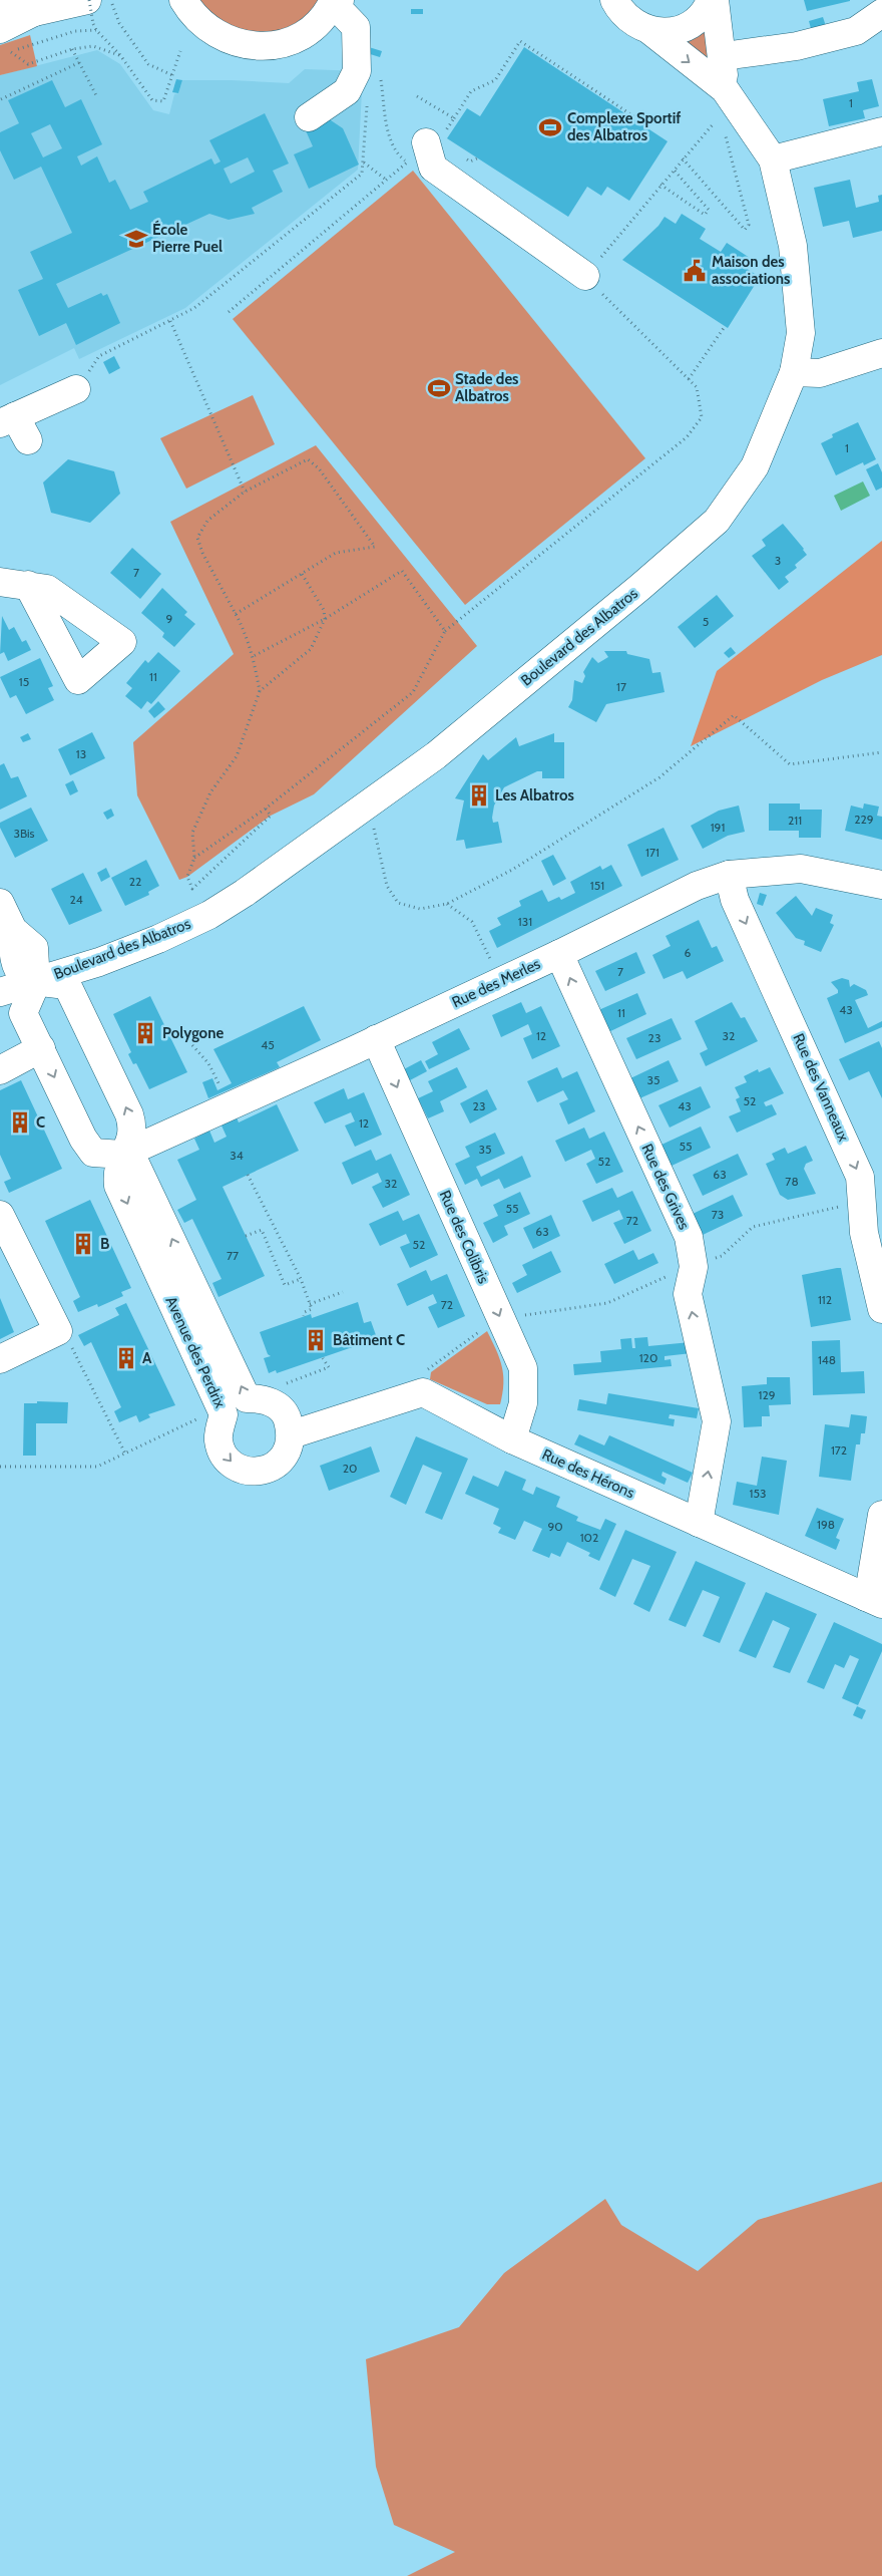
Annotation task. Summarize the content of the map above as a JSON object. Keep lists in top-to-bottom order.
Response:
{
  "streets": {
    "street": [
      "Boulevard des Albatros",
      "Rue des Merles",
      "Rue des Vanneaux",
      "Rue des Grives",
      "Rue des Colibris",
      "Avenue des Perdrix",
      "Rue des Hérons"
    ]
  },
  "crossings": [
    ["Boulevard des Albatros", "Avenue des Perdrix"],
    ["Rue des Merles", "Rue des Vanneaux"],
    ["Rue des Merles", "Rue des Grives"],
    ["Rue des Merles", "Rue des Colibris"],
    ["Rue des Merles", "Avenue des Perdrix"],
    ["Rue des Grives", "Rue des Hérons"],
    ["Rue des Colibris", "Rue des Hérons"]
  ],
  "one_way": ["Rue des Vanneaux", "Rue des Grives", "Rue des Colibris"],
  "places": {
    "sports": ["Complexe Sportif des Albatros", "Stade des Albatros"],
    "school or university": ["École Pierre Puel"],
    "public building": ["Maison des associations"],
    "building": [
      "Les Albatros",
      "Polygone",
      "C",
      "B",
      "Bâtiment C",
      "A"
    ]
  },
  "house_numbers": [
    "1",
    "1",
    "3",
    "7",
    "9",
    "5",
    "11",
    "15",
    "17",
    "13",
    "229",
    "211",
    "191",
    "3Bis",
    "171",
    "22",
    "151",
    "24",
    "131",
    "6",
    "7",
    "43",
    "11",
    "12",
    "32",
    "23",
    "45",
    "35",
    "52",
    "23",
    "43",
    "12",
    "55",
    "35",
    "34",
    "52",
    "63",
    "78",
    "32",
    "55",
    "73",
    "72",
    "63",
    "52",
    "77",
    "112",
    "72",
    "120",
    "148",
    "129",
    "172",
    "20",
    "153",
    "198",
    "90",
    "102"
  ]
}
